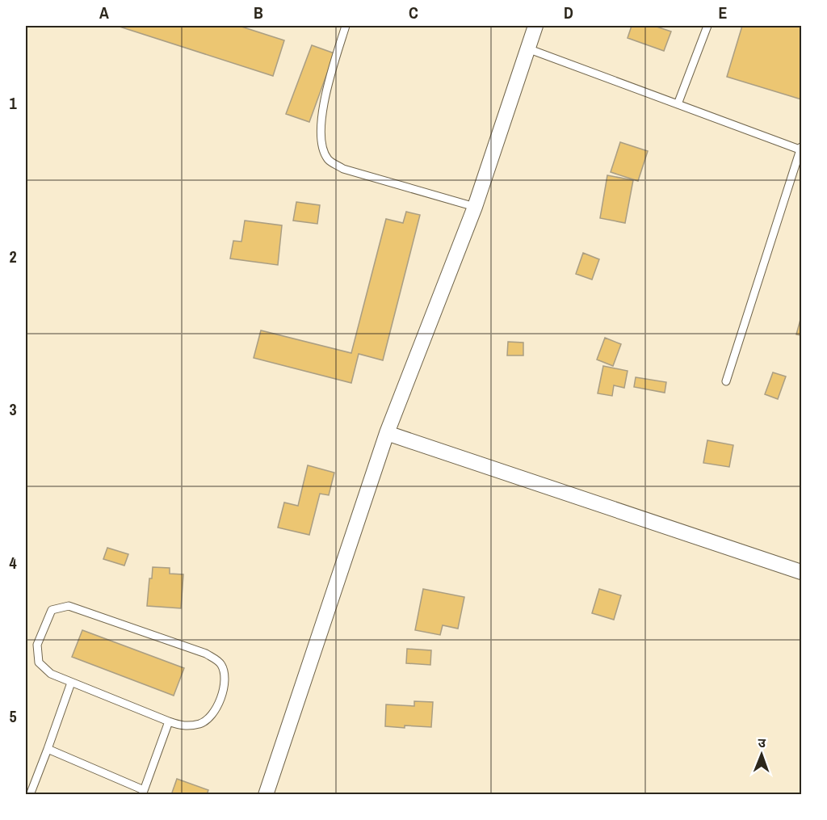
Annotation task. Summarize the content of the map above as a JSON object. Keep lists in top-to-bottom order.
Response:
{
  "north": "top",
  "grid": {
    "columns": [
      "A",
      "B",
      "C",
      "D",
      "E"
    ],
    "rows": [
      "1",
      "2",
      "3",
      "4",
      "5"
    ]
  }
}
